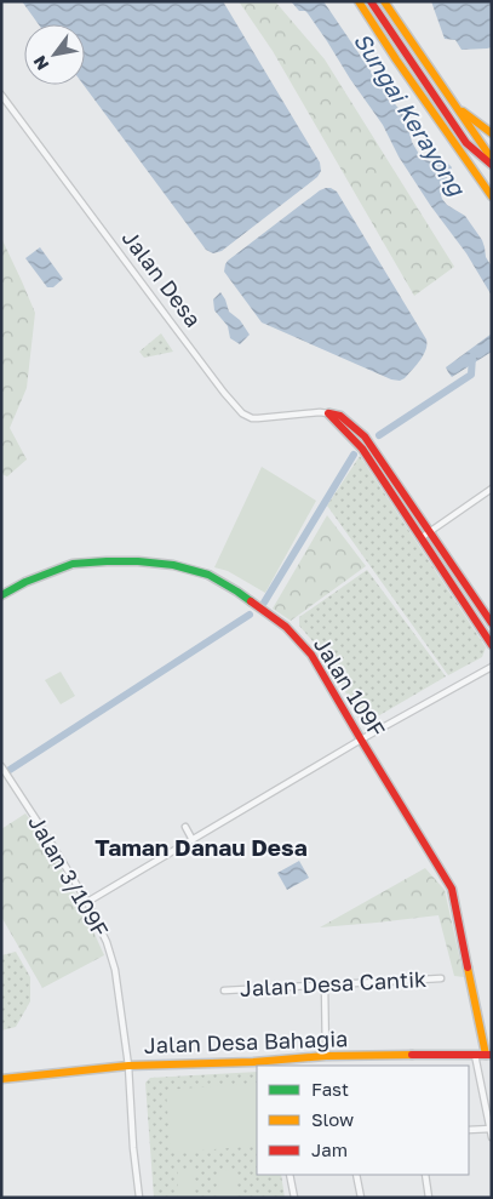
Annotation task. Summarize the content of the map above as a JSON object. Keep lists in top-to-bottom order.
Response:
{
  "streets": {
    "main road": ["Jalan Desa", "Jalan 109F", "Jalan Desa Bahagia"],
    "street": ["Jalan 3/109F", "Jalan Desa Cantik"]
  },
  "crossings": [
    ["Jalan 109F", "Jalan Desa Bahagia"],
    ["Jalan 3/109F", "Jalan Desa Bahagia"]
  ],
  "districts": ["Taman Danau Desa"],
  "water": ["Sungai Kerayong"],
  "legend": ["Fast", "Slow", "Jam"],
  "north": "bottom left"
}
